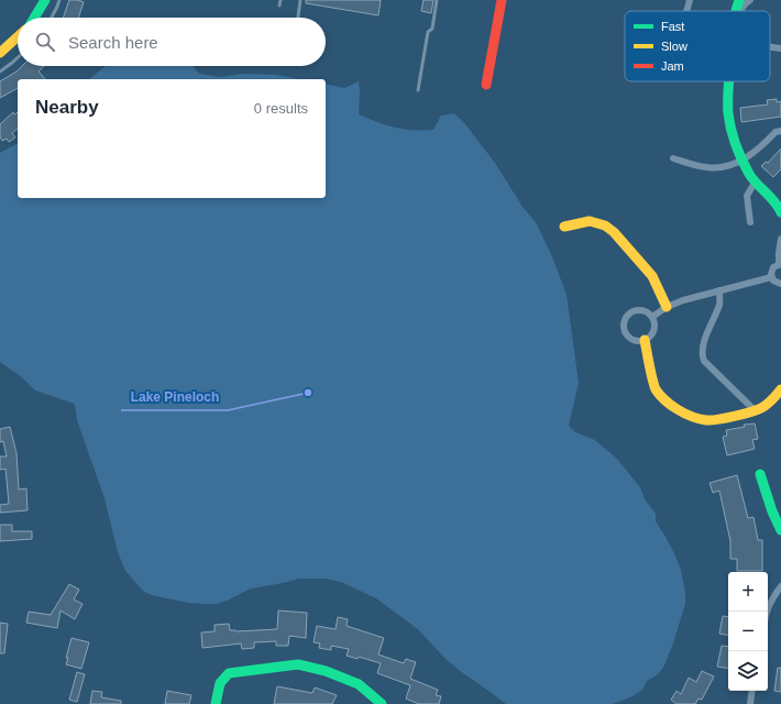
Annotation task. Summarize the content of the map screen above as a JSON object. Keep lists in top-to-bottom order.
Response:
{
  "places": ["Lake Pineloch"],
  "legend": ["Fast", "Slow", "Jam"],
  "page": {
    "search": "Search here",
    "heading": ["Nearby", "0 results"],
    "map_buttons": ["+", "−"]
  }
}
